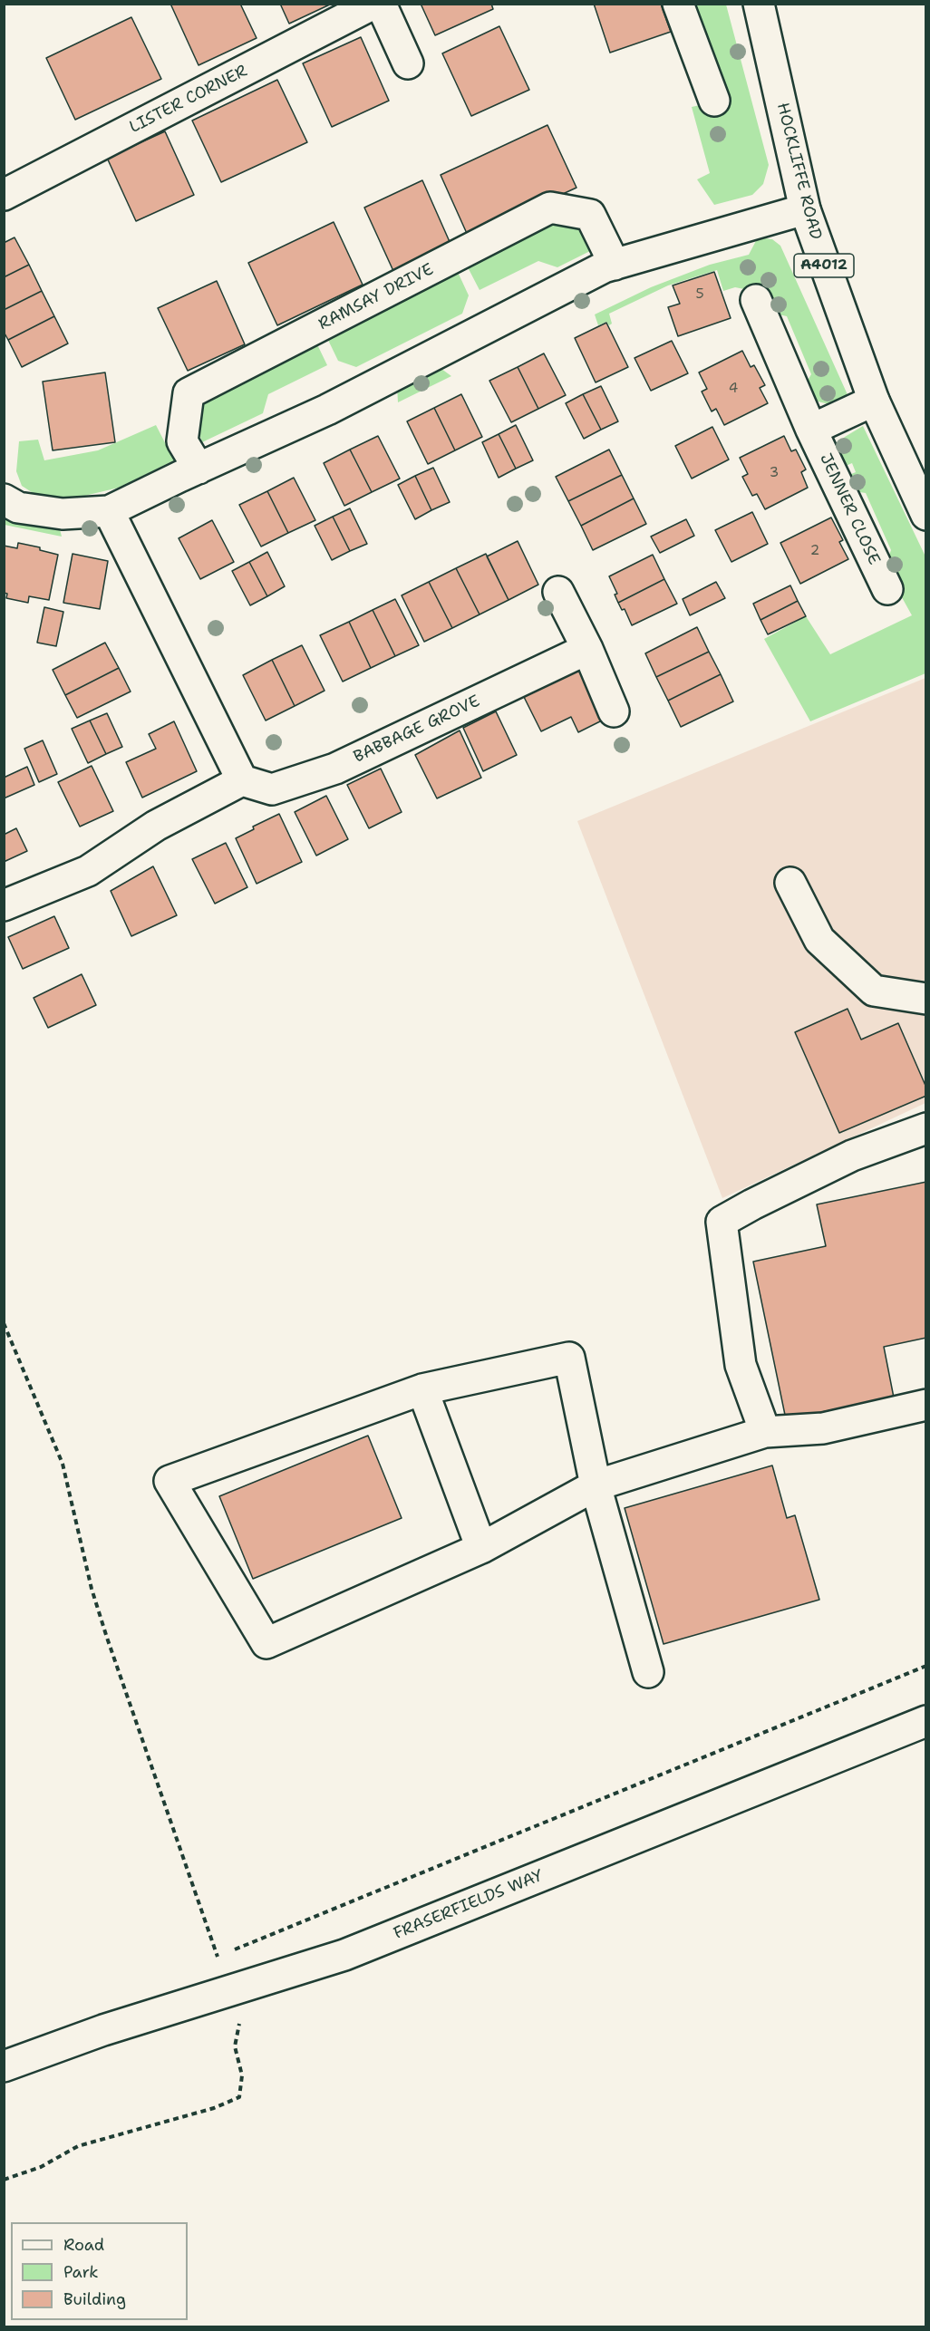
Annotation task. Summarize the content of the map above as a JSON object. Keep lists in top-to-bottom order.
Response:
{
  "streets": {
    "street": [
      "LISTER CORNER",
      "HOCKLIFFE ROAD",
      "A4012",
      "RAMSAY DRIVE",
      "JENNER CLOSE",
      "BABBAGE GROVE",
      "FRASERFIELDS WAY"
    ]
  },
  "house_numbers": [
    "5",
    "4",
    "3",
    "2"
  ],
  "legend": ["Road", "Park", "Building"]
}
